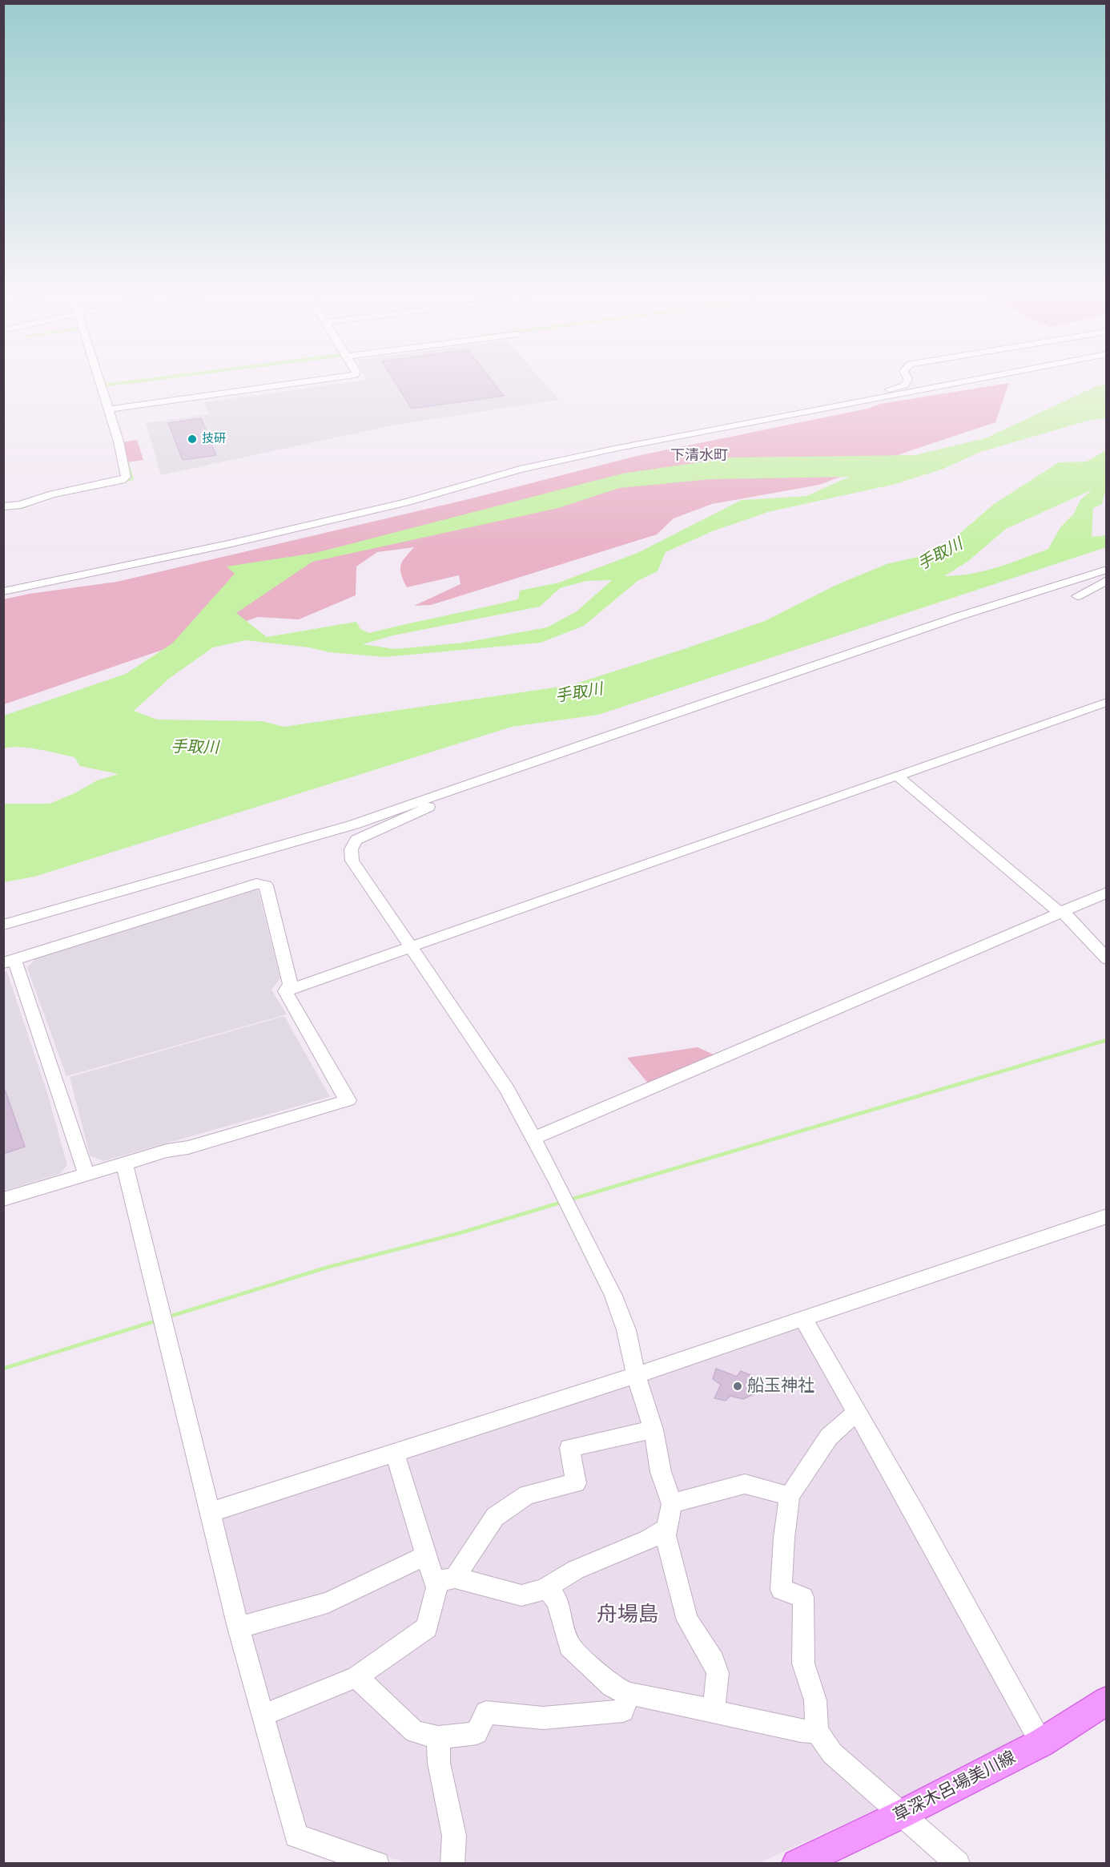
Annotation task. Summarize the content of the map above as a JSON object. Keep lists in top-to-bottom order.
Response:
{
  "streets": {
    "main road": ["草深木呂場美川線"]
  },
  "districts": ["下清水町", "舟場島"],
  "water": ["手取川"],
  "places": ["技研", "船玉神社"]
}
